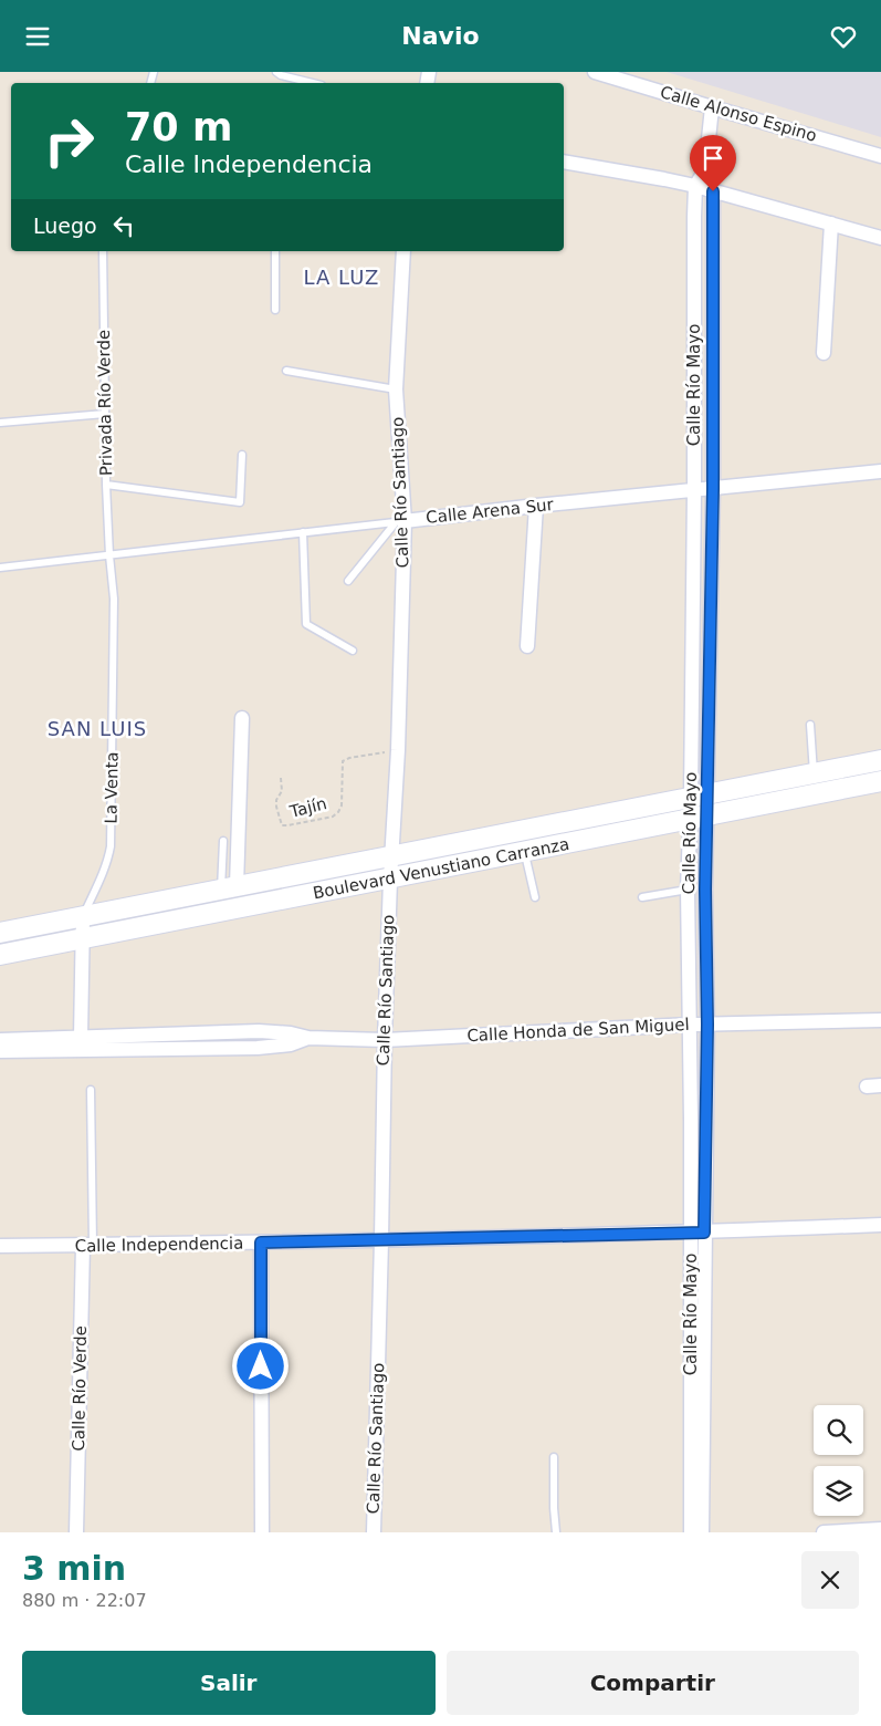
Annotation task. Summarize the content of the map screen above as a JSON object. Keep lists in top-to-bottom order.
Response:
{
  "streets": {
    "main road": ["Boulevard Venustiano Carranza"],
    "street": [
      "Calle Alonso Espino",
      "Calle Río Mayo",
      "Calle Río Santiago",
      "Calle Arena Sur",
      "Calle Honda de San Miguel",
      "Calle Independencia",
      "Calle Río Verde"
    ],
    "lane": ["Privada Río Verde", "La Venta"],
    "path": ["Tajín"]
  },
  "crossings": [
    ["Calle Alonso Espino", "Calle Río Mayo"],
    ["Calle Río Mayo", "Calle Arena Sur"],
    ["Calle Río Mayo", "Boulevard Venustiano Carranza"],
    ["Calle Río Mayo", "Calle Honda de San Miguel"],
    ["Calle Río Mayo", "Calle Independencia"],
    ["Privada Río Verde", "Calle Arena Sur"],
    ["Privada Río Verde", "La Venta"],
    ["Calle Río Santiago", "Calle Arena Sur"],
    ["Calle Río Santiago", "Tajín"],
    ["Calle Río Santiago", "Boulevard Venustiano Carranza"],
    ["Calle Río Santiago", "Calle Honda de San Miguel"],
    ["Calle Río Santiago", "Calle Independencia"],
    ["Calle Arena Sur", "La Venta"],
    ["La Venta", "Boulevard Venustiano Carranza"],
    ["Calle Independencia", "Calle Río Verde"]
  ],
  "districts": ["LA LUZ", "SAN LUIS"],
  "page": {
    "header": "Navio",
    "turn": ["70 m", "Calle Independencia"],
    "then": "Luego",
    "heading": ["3 min", "880 m · 22:07"],
    "buttons": ["Salir", "Compartir"]
  }
}
